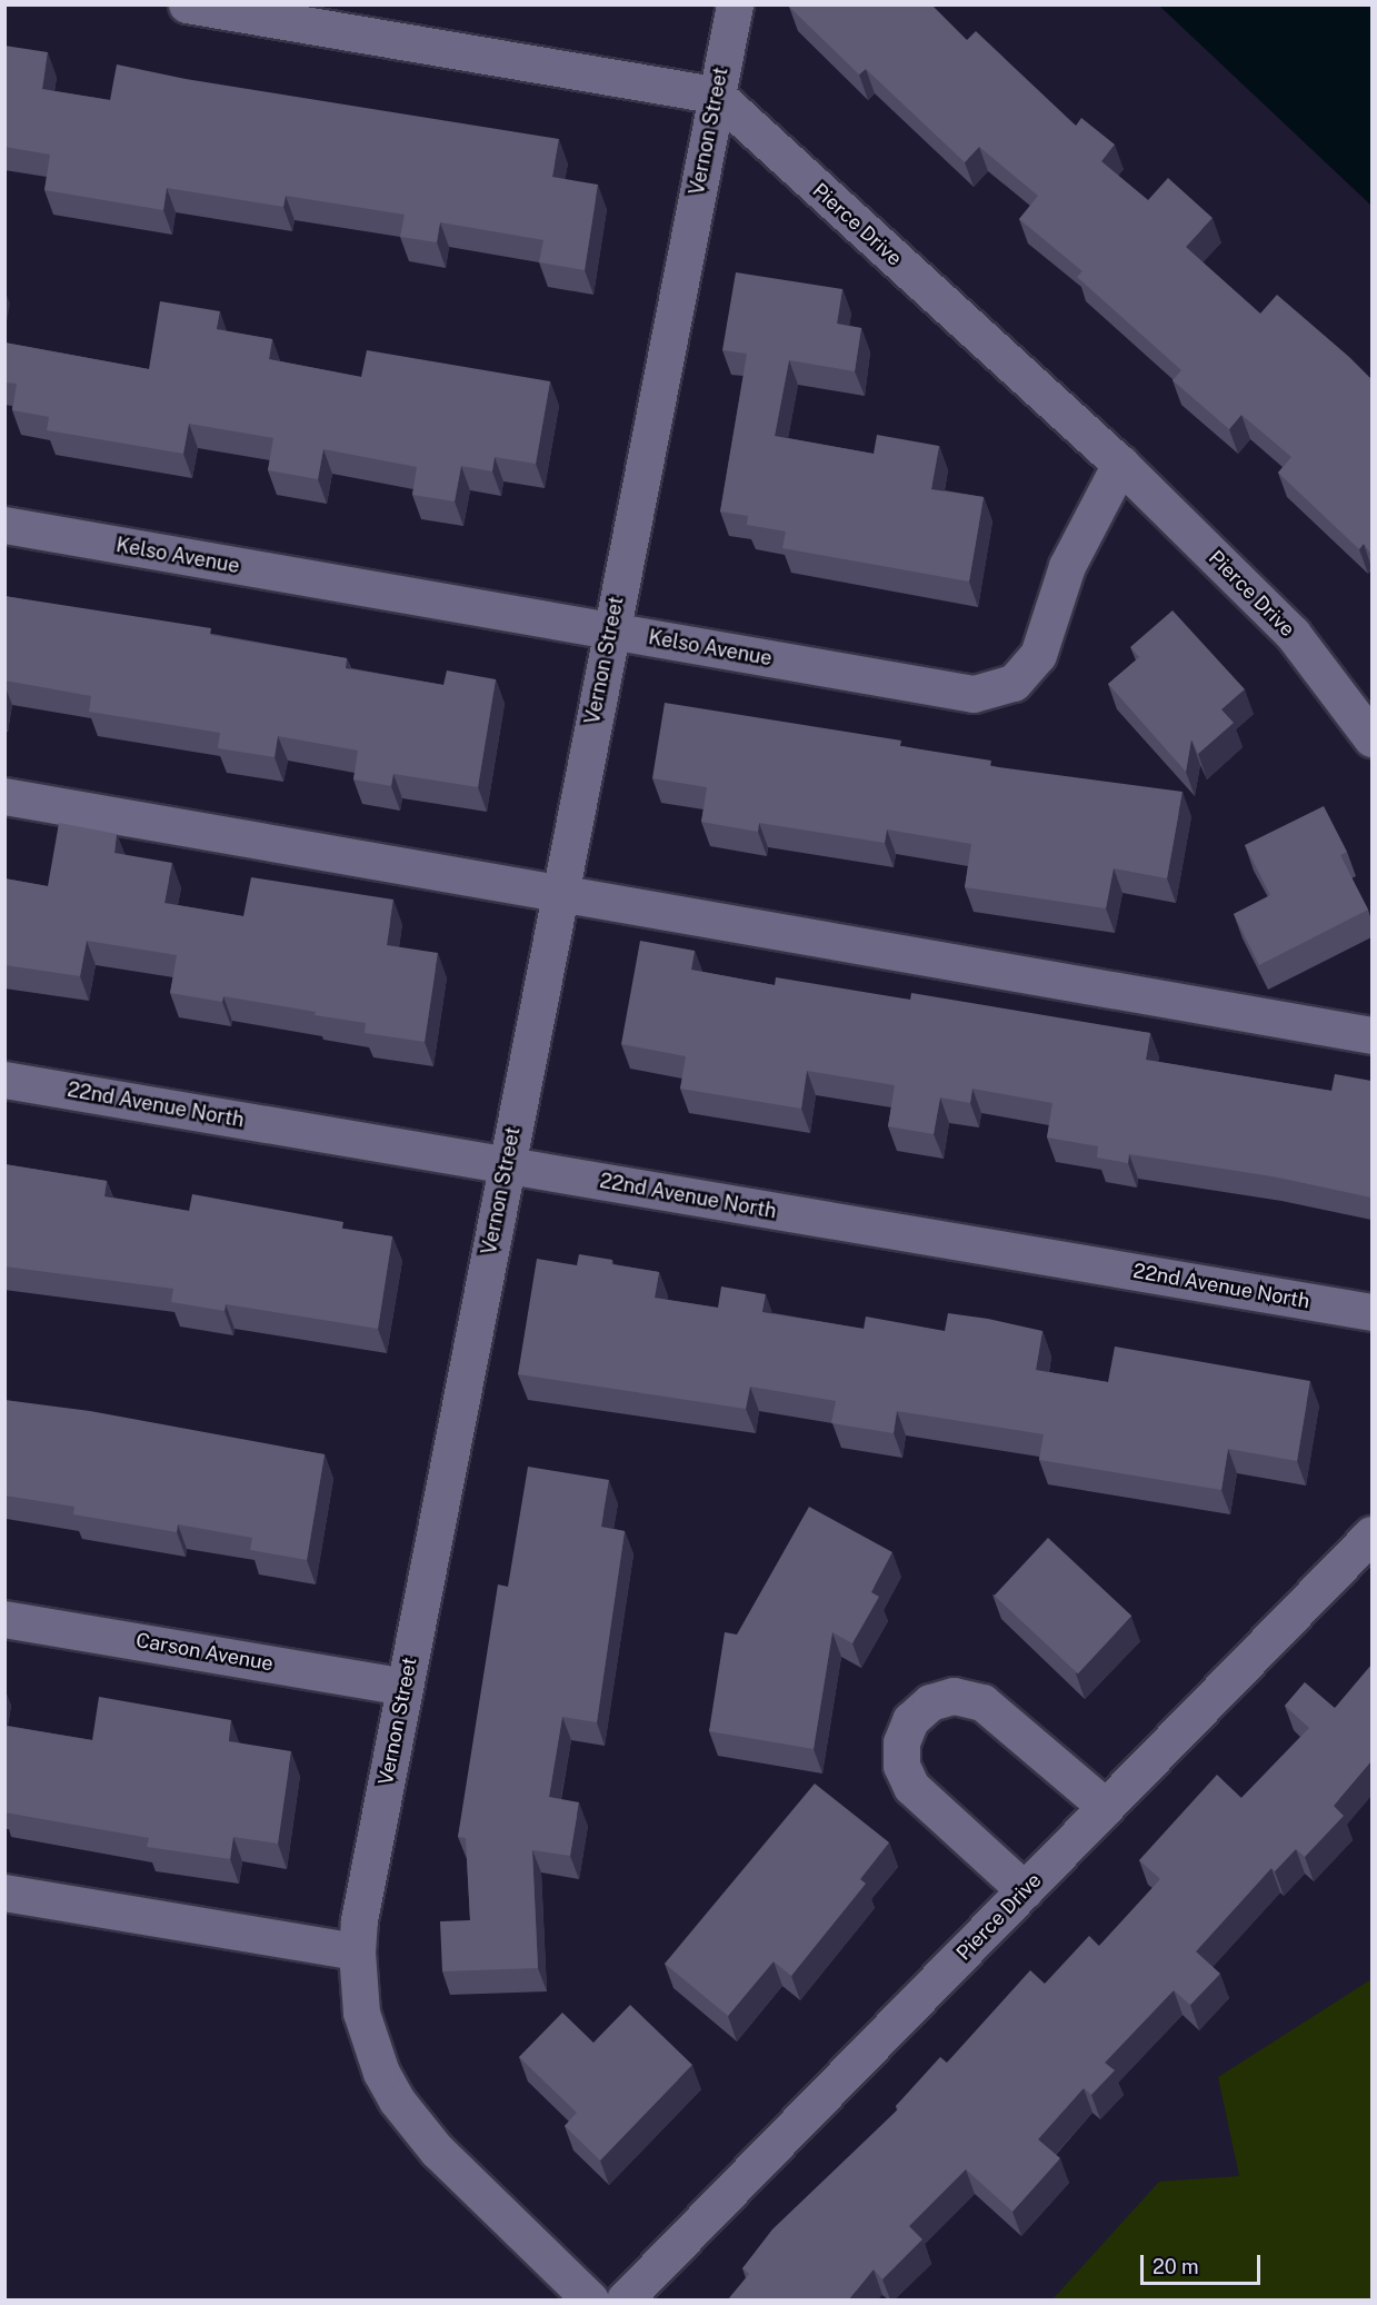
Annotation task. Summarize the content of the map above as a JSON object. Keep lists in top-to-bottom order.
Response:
{
  "streets": {
    "street": [
      "Vernon Street",
      "Pierce Drive",
      "Kelso Avenue",
      "22nd Avenue North",
      "Carson Avenue"
    ]
  },
  "crossings": [
    ["Vernon Street", "Pierce Drive"],
    ["Vernon Street", "Kelso Avenue"],
    ["Vernon Street", "22nd Avenue North"],
    ["Vernon Street", "Carson Avenue"],
    ["Pierce Drive", "Kelso Avenue"]
  ],
  "scale_bar": "20 m"
}
